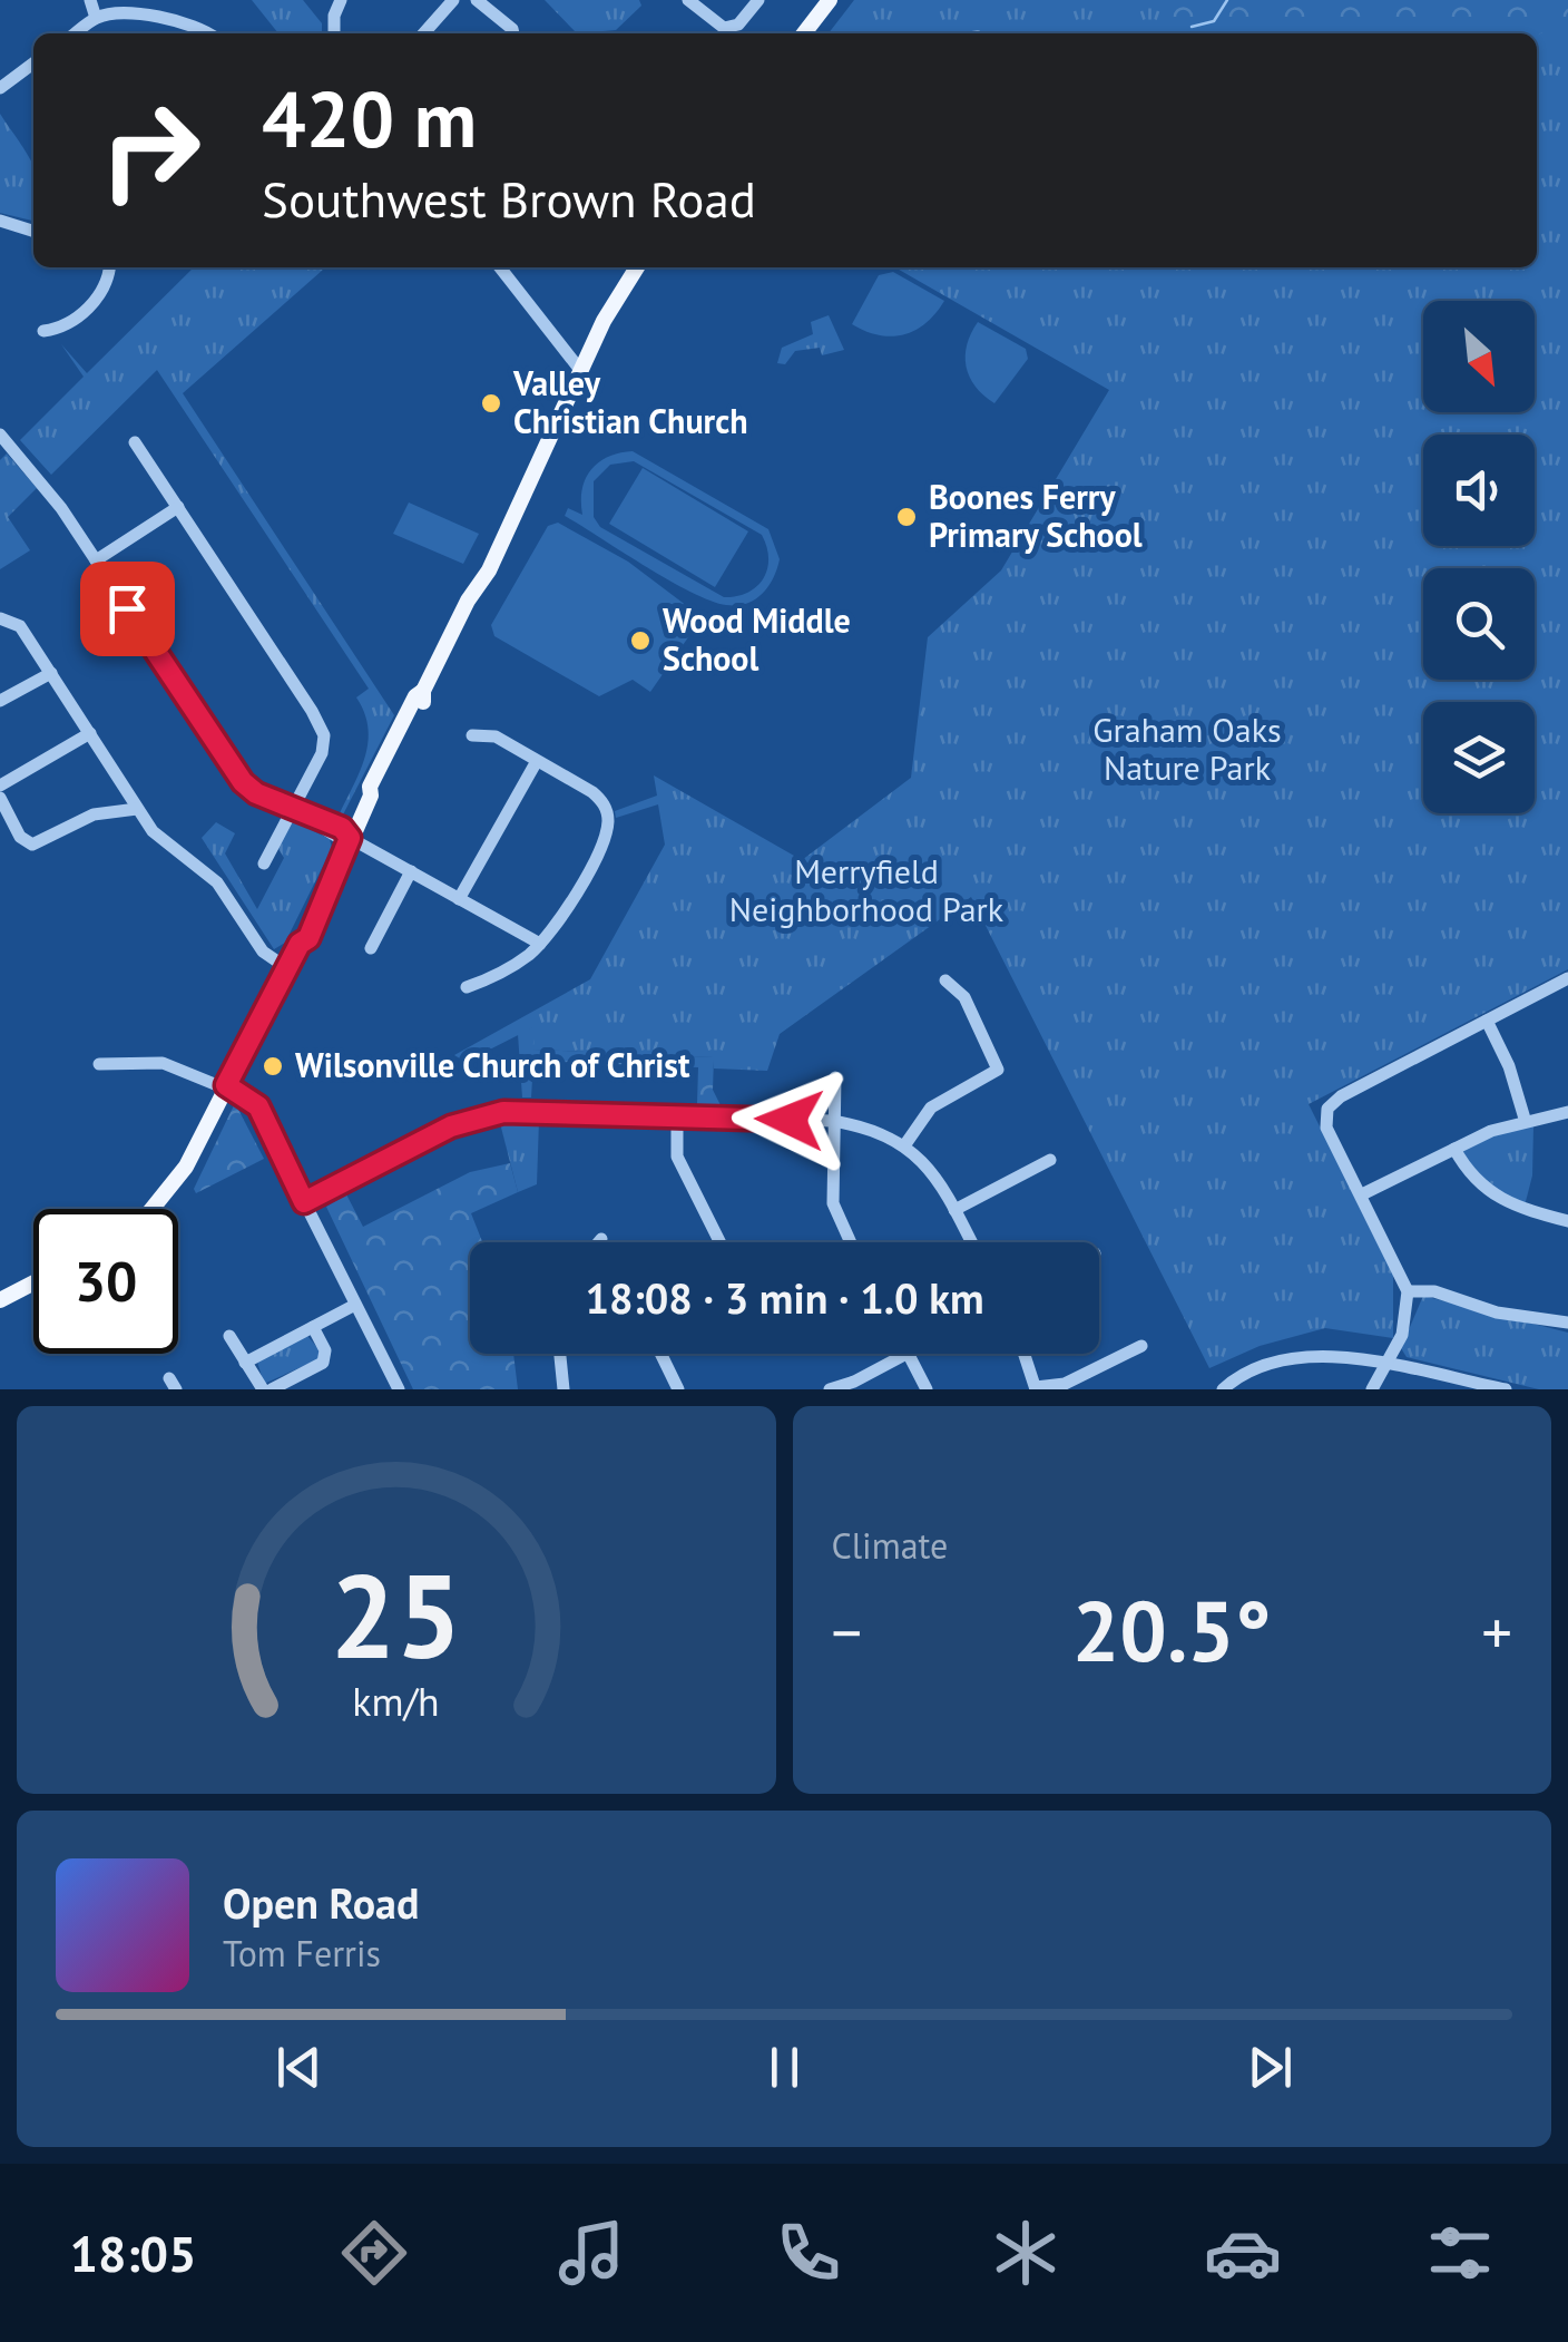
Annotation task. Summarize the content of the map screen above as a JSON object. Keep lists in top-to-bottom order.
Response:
{
  "parks": ["Graham Oaks Nature Park", "Merryfield Neighborhood Park"],
  "places": [
    "Valley Christian Church",
    "Boones Ferry Primary School",
    "Wood Middle School",
    "Wilsonville Church of Christ"
  ],
  "north": "bottom right",
  "page": {
    "turn": ["420 m", "Southwest Brown Road"],
    "limit": "30",
    "trip": "18:08 · 3 min · 1.0 km",
    "tile": "Climate",
    "heat": ["−", "20.5°", "+"],
    "song": ["Open Road", "Tom Ferris"],
    "tabs": "18:05",
    "gauge": ["25", "km/h"]
  }
}
